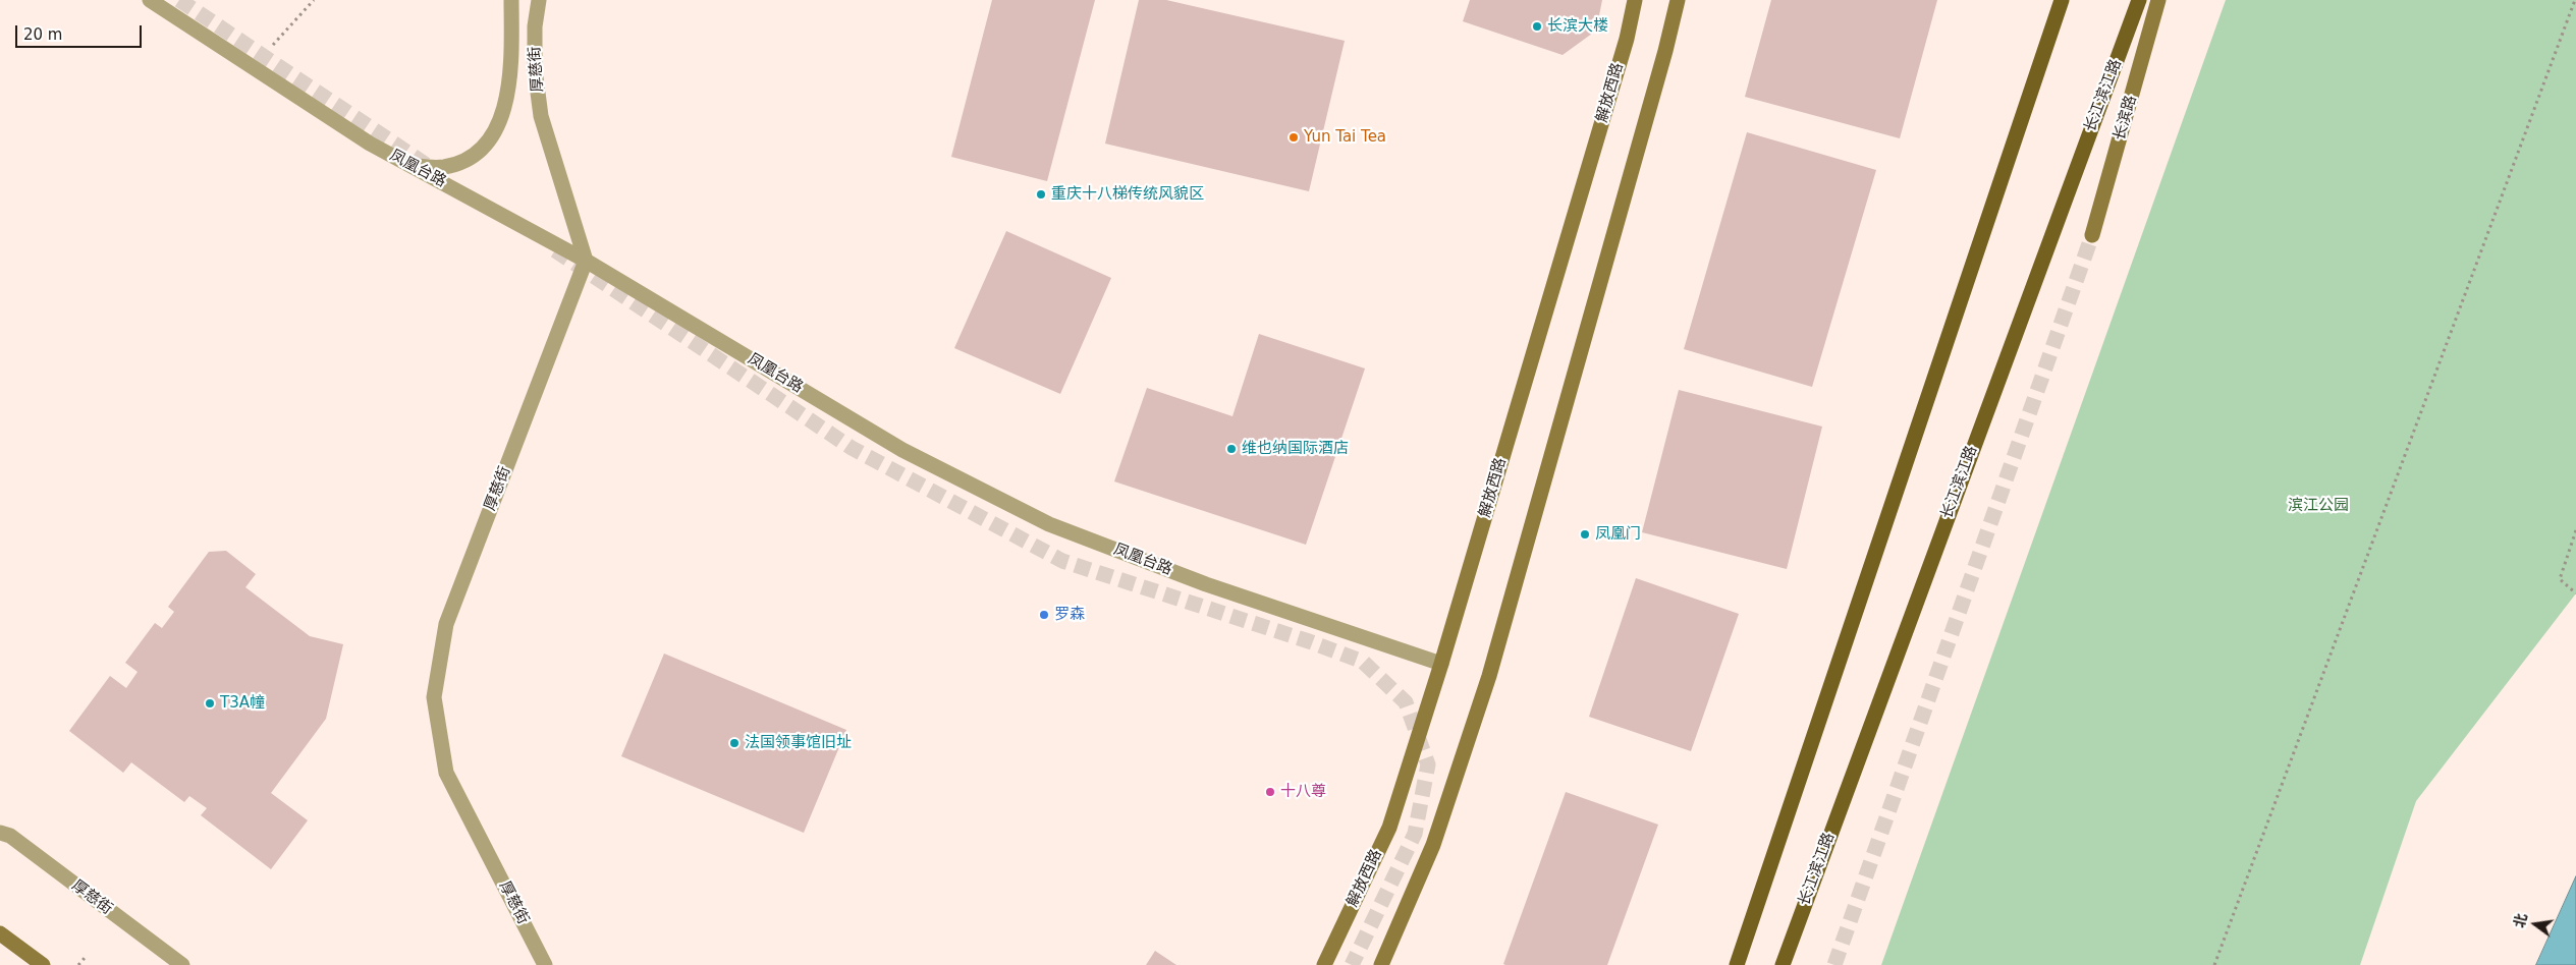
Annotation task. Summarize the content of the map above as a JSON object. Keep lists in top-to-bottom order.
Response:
{
  "streets": {
    "main road": ["解放西路", "长江滨江路", "长滨路"],
    "street": ["厚慈街", "凤凰台路"]
  },
  "crossings": [
    ["厚慈街", "凤凰台路"],
    ["解放西路", "凤凰台路"]
  ],
  "parks": ["滨江公园"],
  "places": [
    "长滨大楼",
    "Yun Tai Tea",
    "重庆十八梯传统风貌区",
    "维也纳国际酒店",
    "凤凰门",
    "罗森",
    "T3A幢",
    "法国领事馆旧址",
    "十八尊"
  ],
  "scale_bar": "20 m",
  "north": "left"
}
